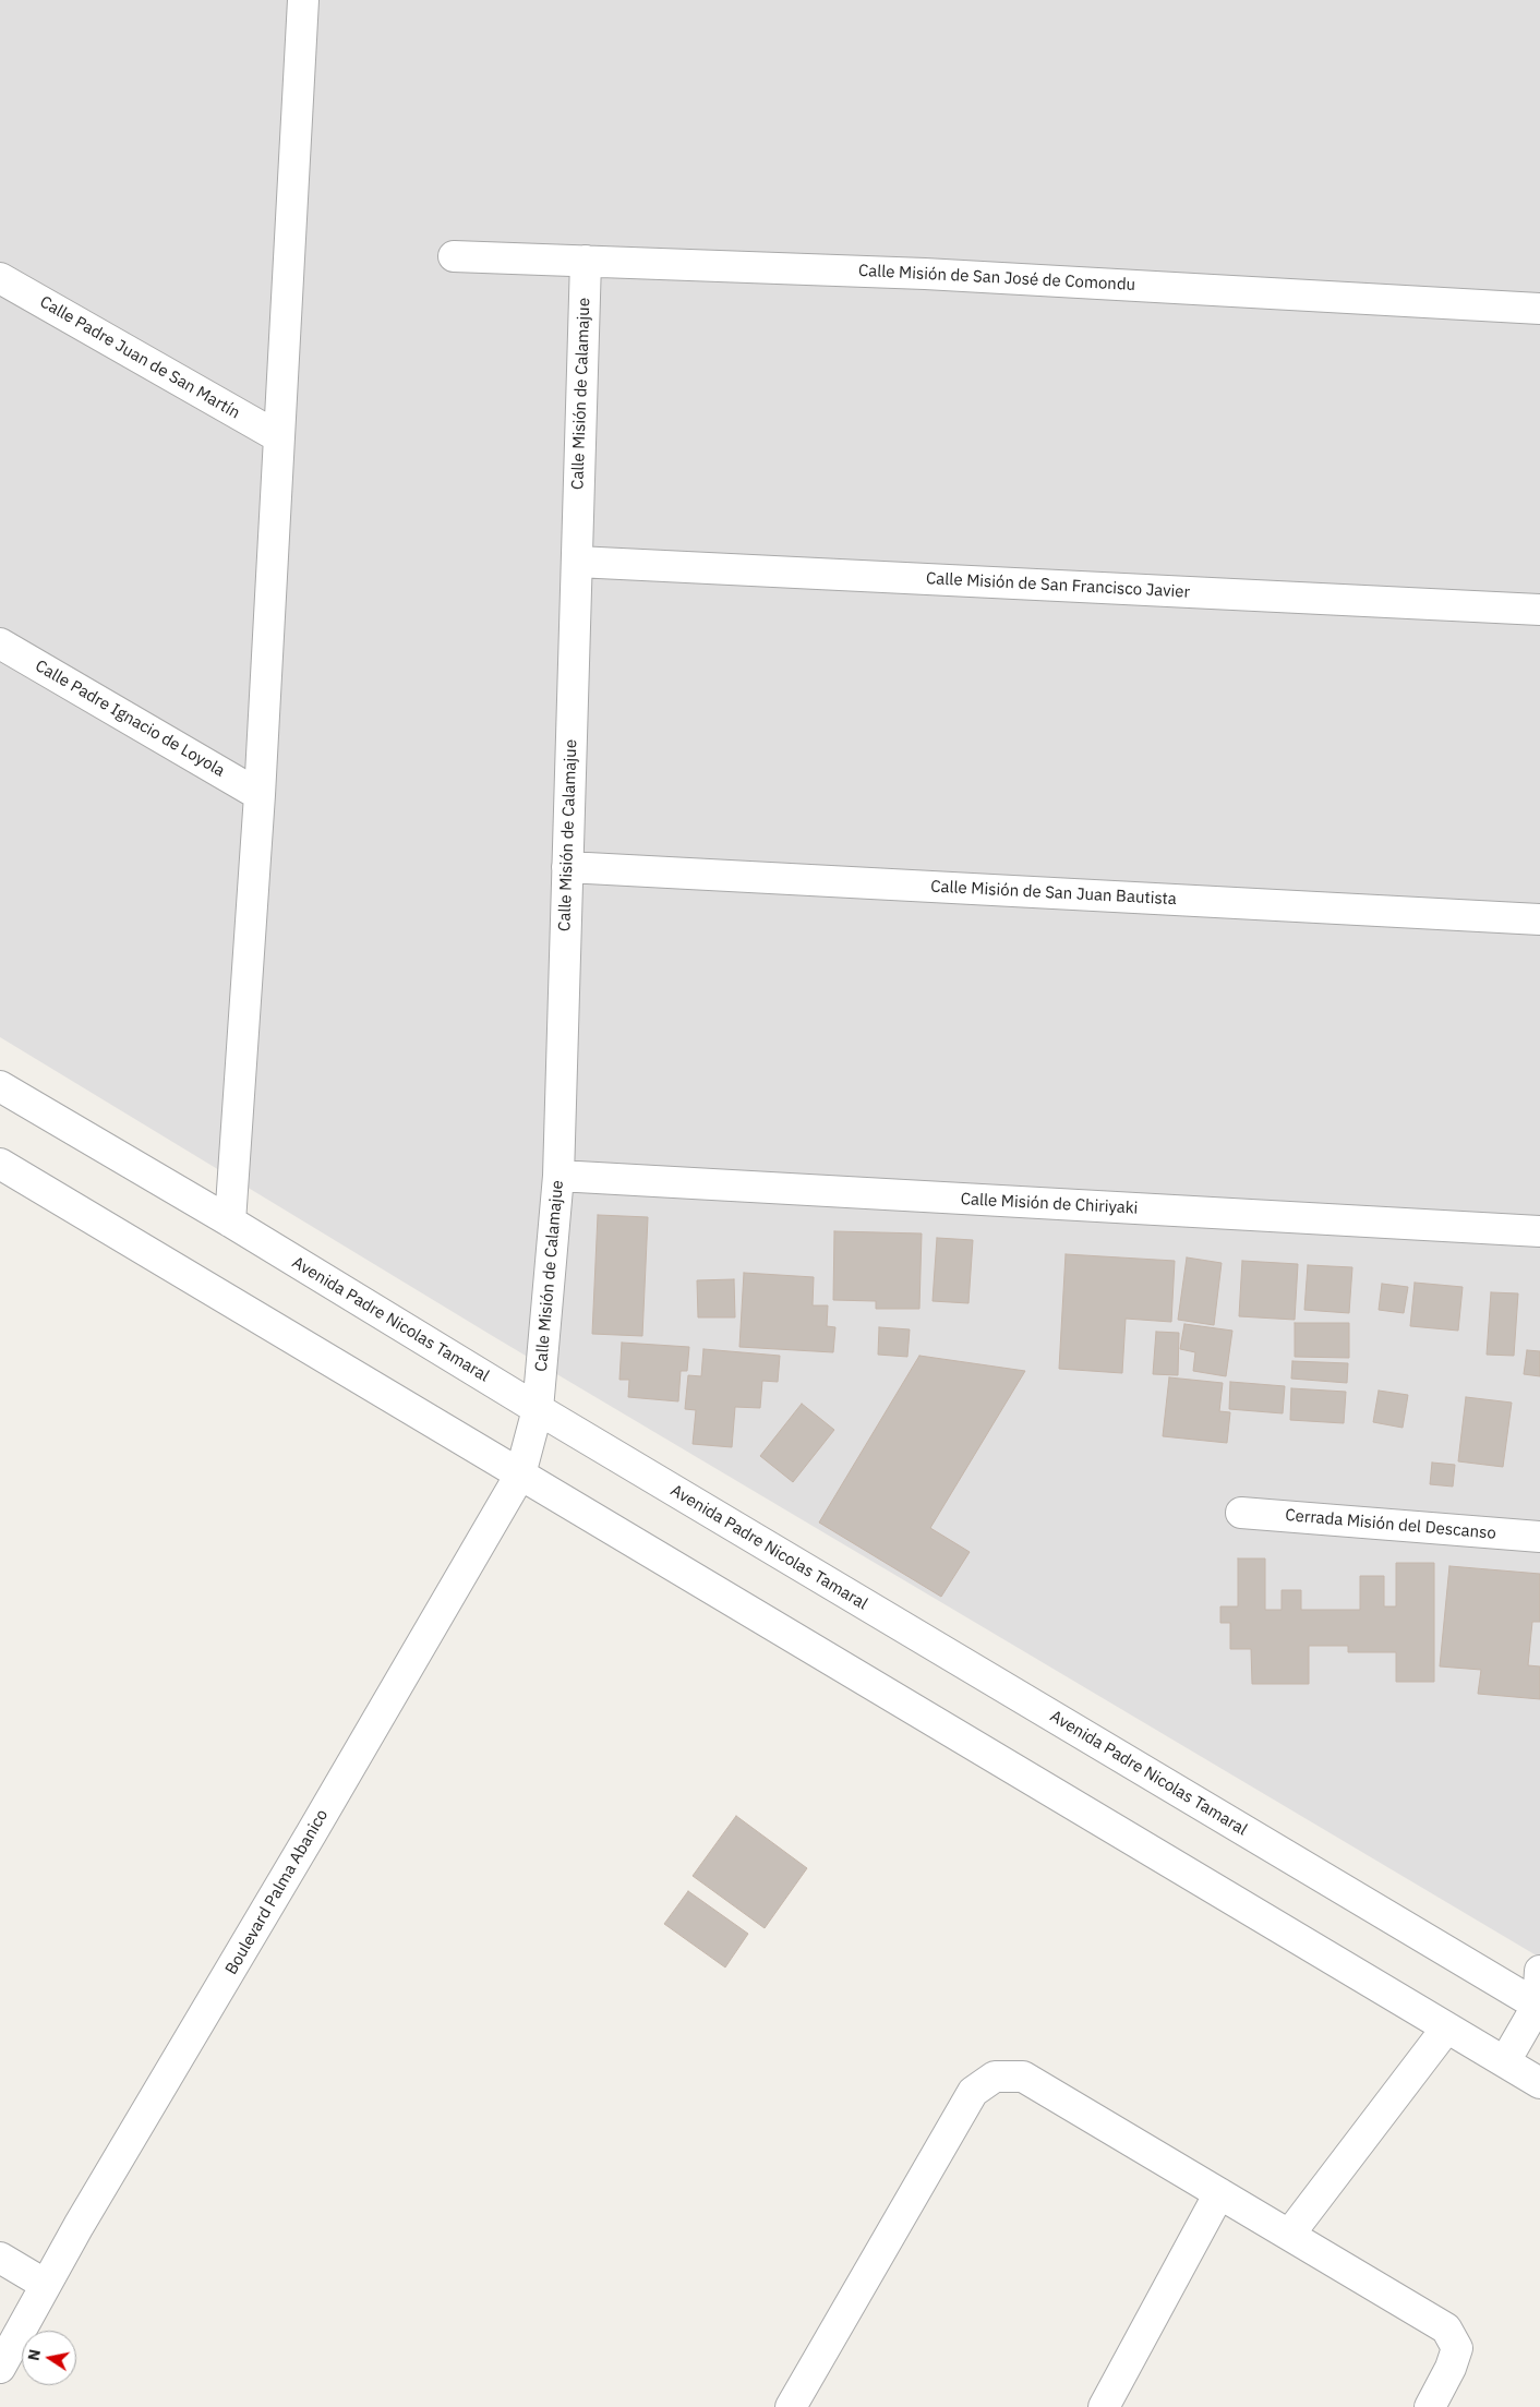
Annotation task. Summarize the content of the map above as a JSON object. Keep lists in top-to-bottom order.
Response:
{
  "streets": {
    "street": [
      "Calle Misión de San José de Comondu",
      "Calle Padre Juan de San Martín",
      "Calle Misión de Calamajue",
      "Calle Misión de San Francisco Javier",
      "Calle Padre Ignacio de Loyola",
      "Calle Misión de San Juan Bautista",
      "Calle Misión de Chiriyaki",
      "Avenida Padre Nicolas Tamaral",
      "Cerrada Misión del Descanso",
      "Boulevard Palma Abanico"
    ]
  },
  "crossings": [
    ["Calle Misión de San José de Comondu", "Calle Misión de Calamajue"],
    ["Calle Misión de Calamajue", "Calle Misión de San Francisco Javier"],
    ["Calle Misión de Calamajue", "Calle Misión de San Juan Bautista"],
    ["Calle Misión de Calamajue", "Calle Misión de Chiriyaki"],
    ["Calle Misión de Calamajue", "Avenida Padre Nicolas Tamaral"],
    ["Calle Misión de Calamajue", "Boulevard Palma Abanico"],
    ["Avenida Padre Nicolas Tamaral", "Boulevard Palma Abanico"]
  ],
  "north": "left"
}
